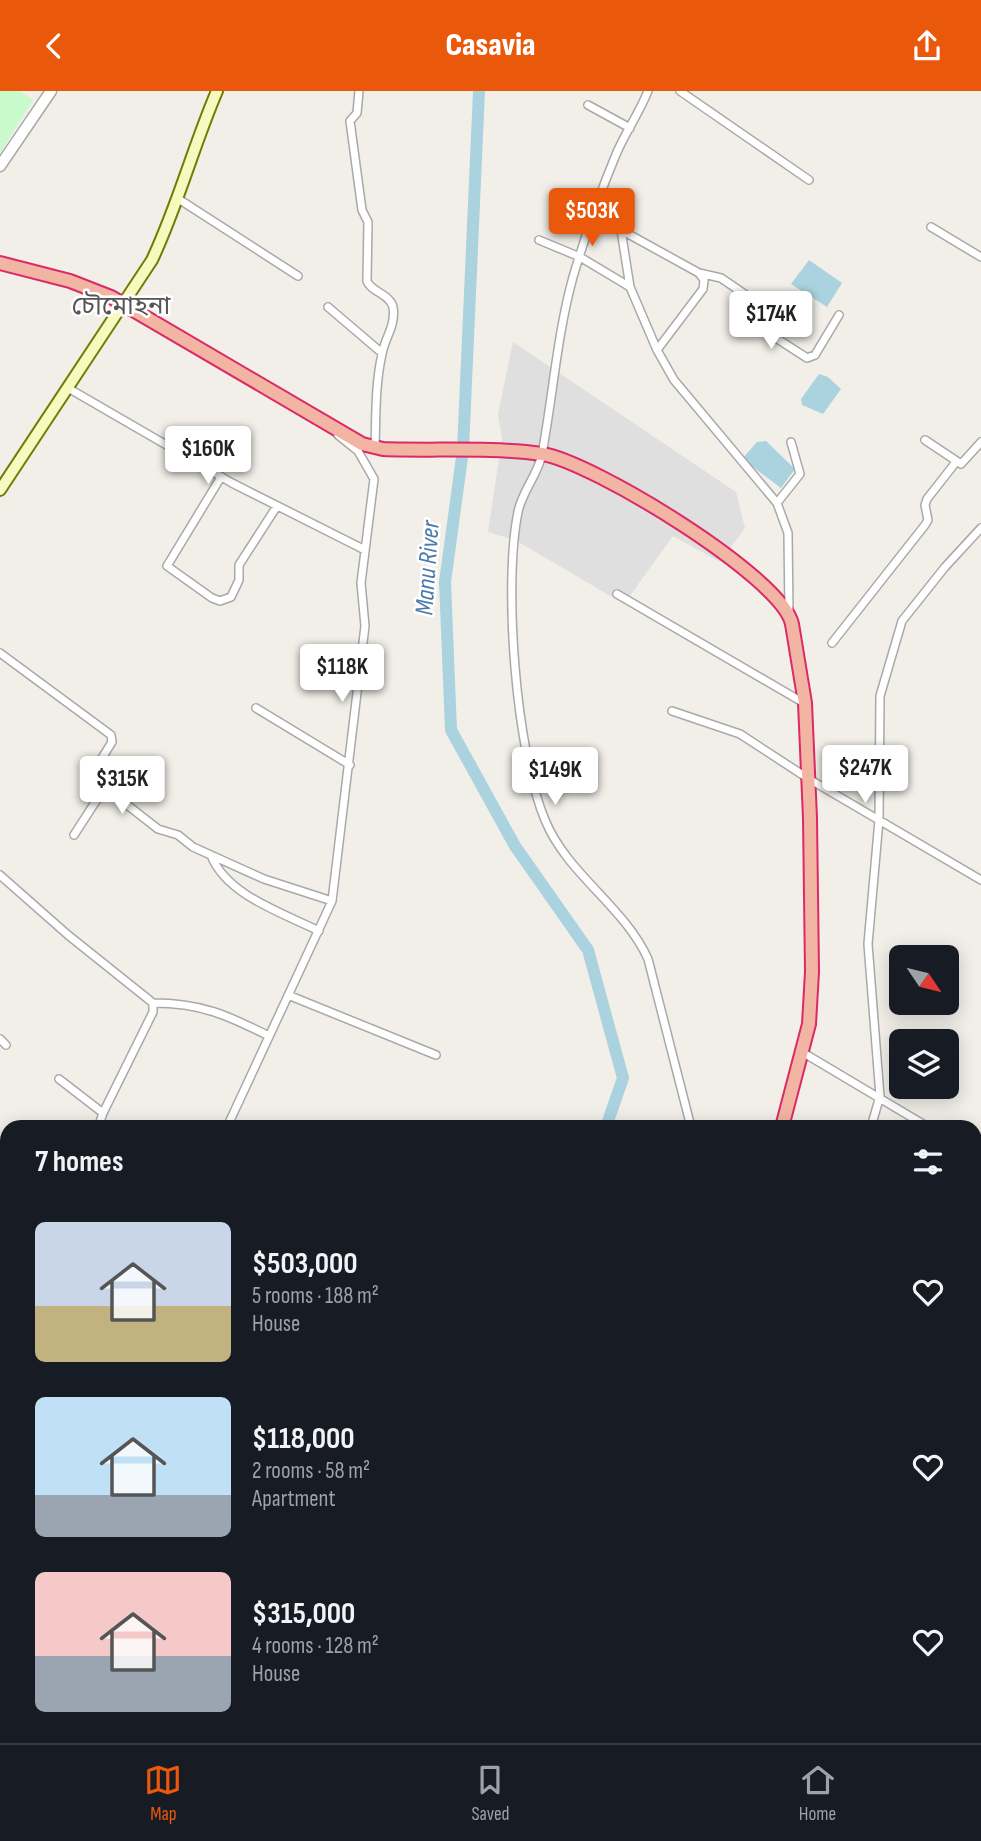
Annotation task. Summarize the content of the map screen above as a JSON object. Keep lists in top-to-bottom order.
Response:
{
  "districts": ["চৌমোহনা"],
  "water": ["Manu River"],
  "north": "bottom right",
  "page": {
    "header": "Casavia",
    "price": [
      "$503K",
      "$174K",
      "$160K",
      "$118K",
      "$247K",
      "$149K",
      "$315K"
    ],
    "heading": "7 homes",
    "list": [
      {
        "name": "$503,000",
        "note": "5 rooms · 188 m² · House"
      },
      {
        "name": "$118,000",
        "note": "2 rooms · 58 m² · Apartment"
      },
      {
        "name": "$315,000",
        "note": "4 rooms · 128 m² · House"
      }
    ],
    "tabs": ["Map", "Saved", "Home"]
  }
}
